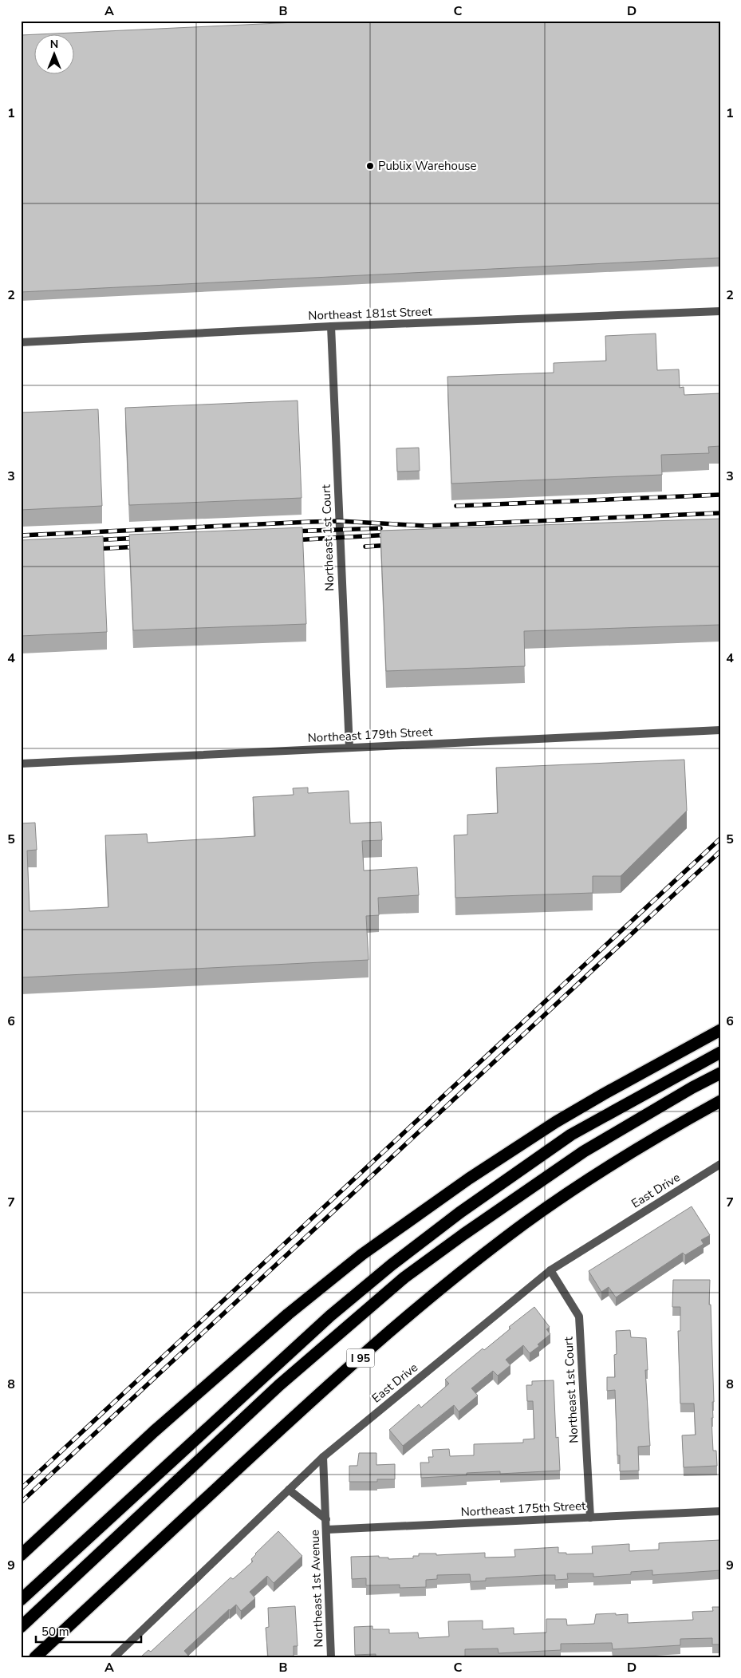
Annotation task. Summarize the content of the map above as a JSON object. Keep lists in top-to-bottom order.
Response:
{
  "streets": {
    "highway": ["I 95"],
    "street": [
      "Northeast 181st Street",
      "Northeast 1st Court",
      "Northeast 179th Street",
      "East Drive",
      "Northeast 175th Street",
      "Northeast 1st Avenue"
    ]
  },
  "crossings": [
    ["Northeast 181st Street", "Northeast 1st Court"],
    ["Northeast 1st Court", "Northeast 179th Street"],
    ["Northeast 1st Court", "East Drive"],
    ["Northeast 1st Court", "Northeast 175th Street"],
    ["East Drive", "Northeast 1st Avenue"],
    ["Northeast 175th Street", "Northeast 1st Avenue"]
  ],
  "places": ["Publix Warehouse"],
  "scale_bar": "50 m",
  "north": "top",
  "grid": {
    "columns": [
      "A",
      "B",
      "C",
      "D"
    ],
    "rows": [
      "1",
      "2",
      "3",
      "4",
      "5",
      "6",
      "7",
      "8",
      "9"
    ]
  }
}
